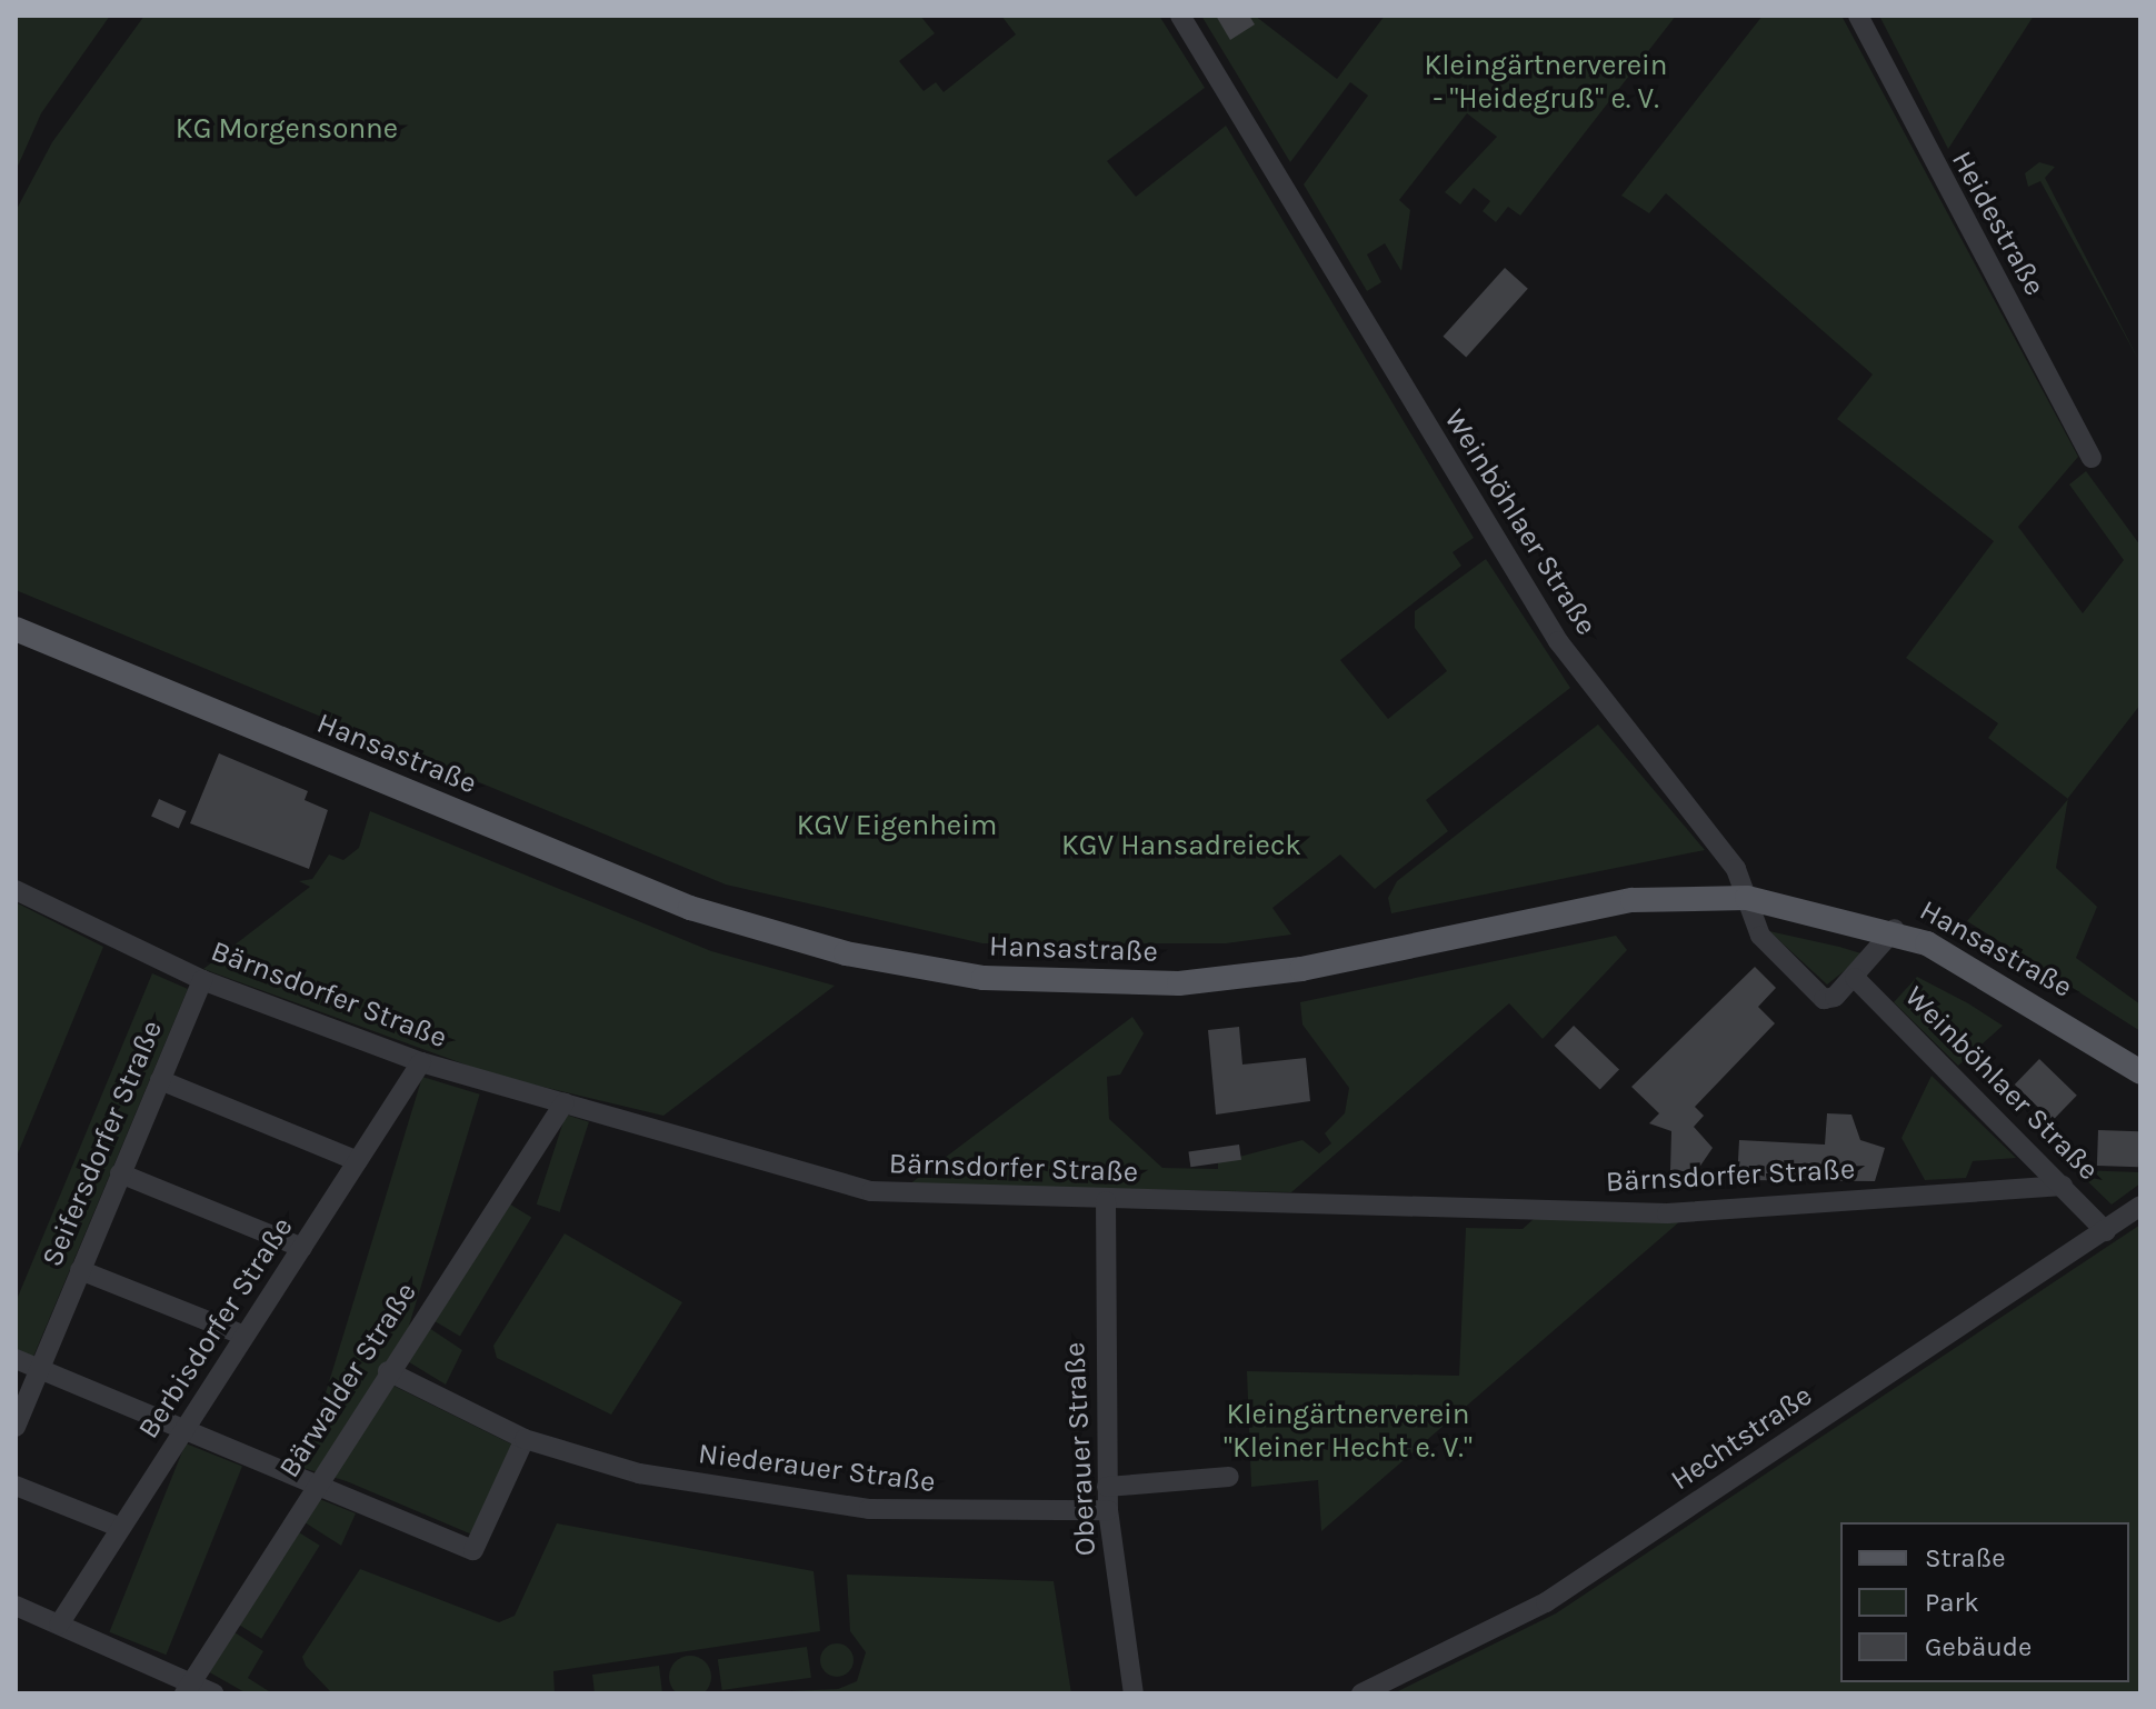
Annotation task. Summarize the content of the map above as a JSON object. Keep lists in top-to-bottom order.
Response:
{
  "streets": {
    "main road": ["Hansastraße"],
    "street": [
      "Heidestraße",
      "Weinböhlaer Straße",
      "Bärnsdorfer Straße",
      "Seifersdorfer Straße",
      "Berbisdorfer Straße",
      "Bärwalder Straße",
      "Hechtstraße",
      "Oberauer Straße",
      "Niederauer Straße"
    ]
  },
  "crossings": [
    ["Weinböhlaer Straße", "Hansastraße"],
    ["Weinböhlaer Straße", "Bärnsdorfer Straße"],
    ["Weinböhlaer Straße", "Hechtstraße"],
    ["Bärnsdorfer Straße", "Seifersdorfer Straße"],
    ["Bärnsdorfer Straße", "Berbisdorfer Straße"],
    ["Bärnsdorfer Straße", "Bärwalder Straße"],
    ["Bärnsdorfer Straße", "Oberauer Straße"],
    ["Bärwalder Straße", "Niederauer Straße"],
    ["Oberauer Straße", "Niederauer Straße"]
  ],
  "parks": [
    "Kleingärtnerverein - \"Heidegruß\" e. V.",
    "KG Morgensonne",
    "KGV Eigenheim",
    "KGV Hansadreieck",
    "Kleingärtnerverein \"Kleiner Hecht e. V.\""
  ],
  "legend": ["Straße", "Park", "Gebäude"]
}
